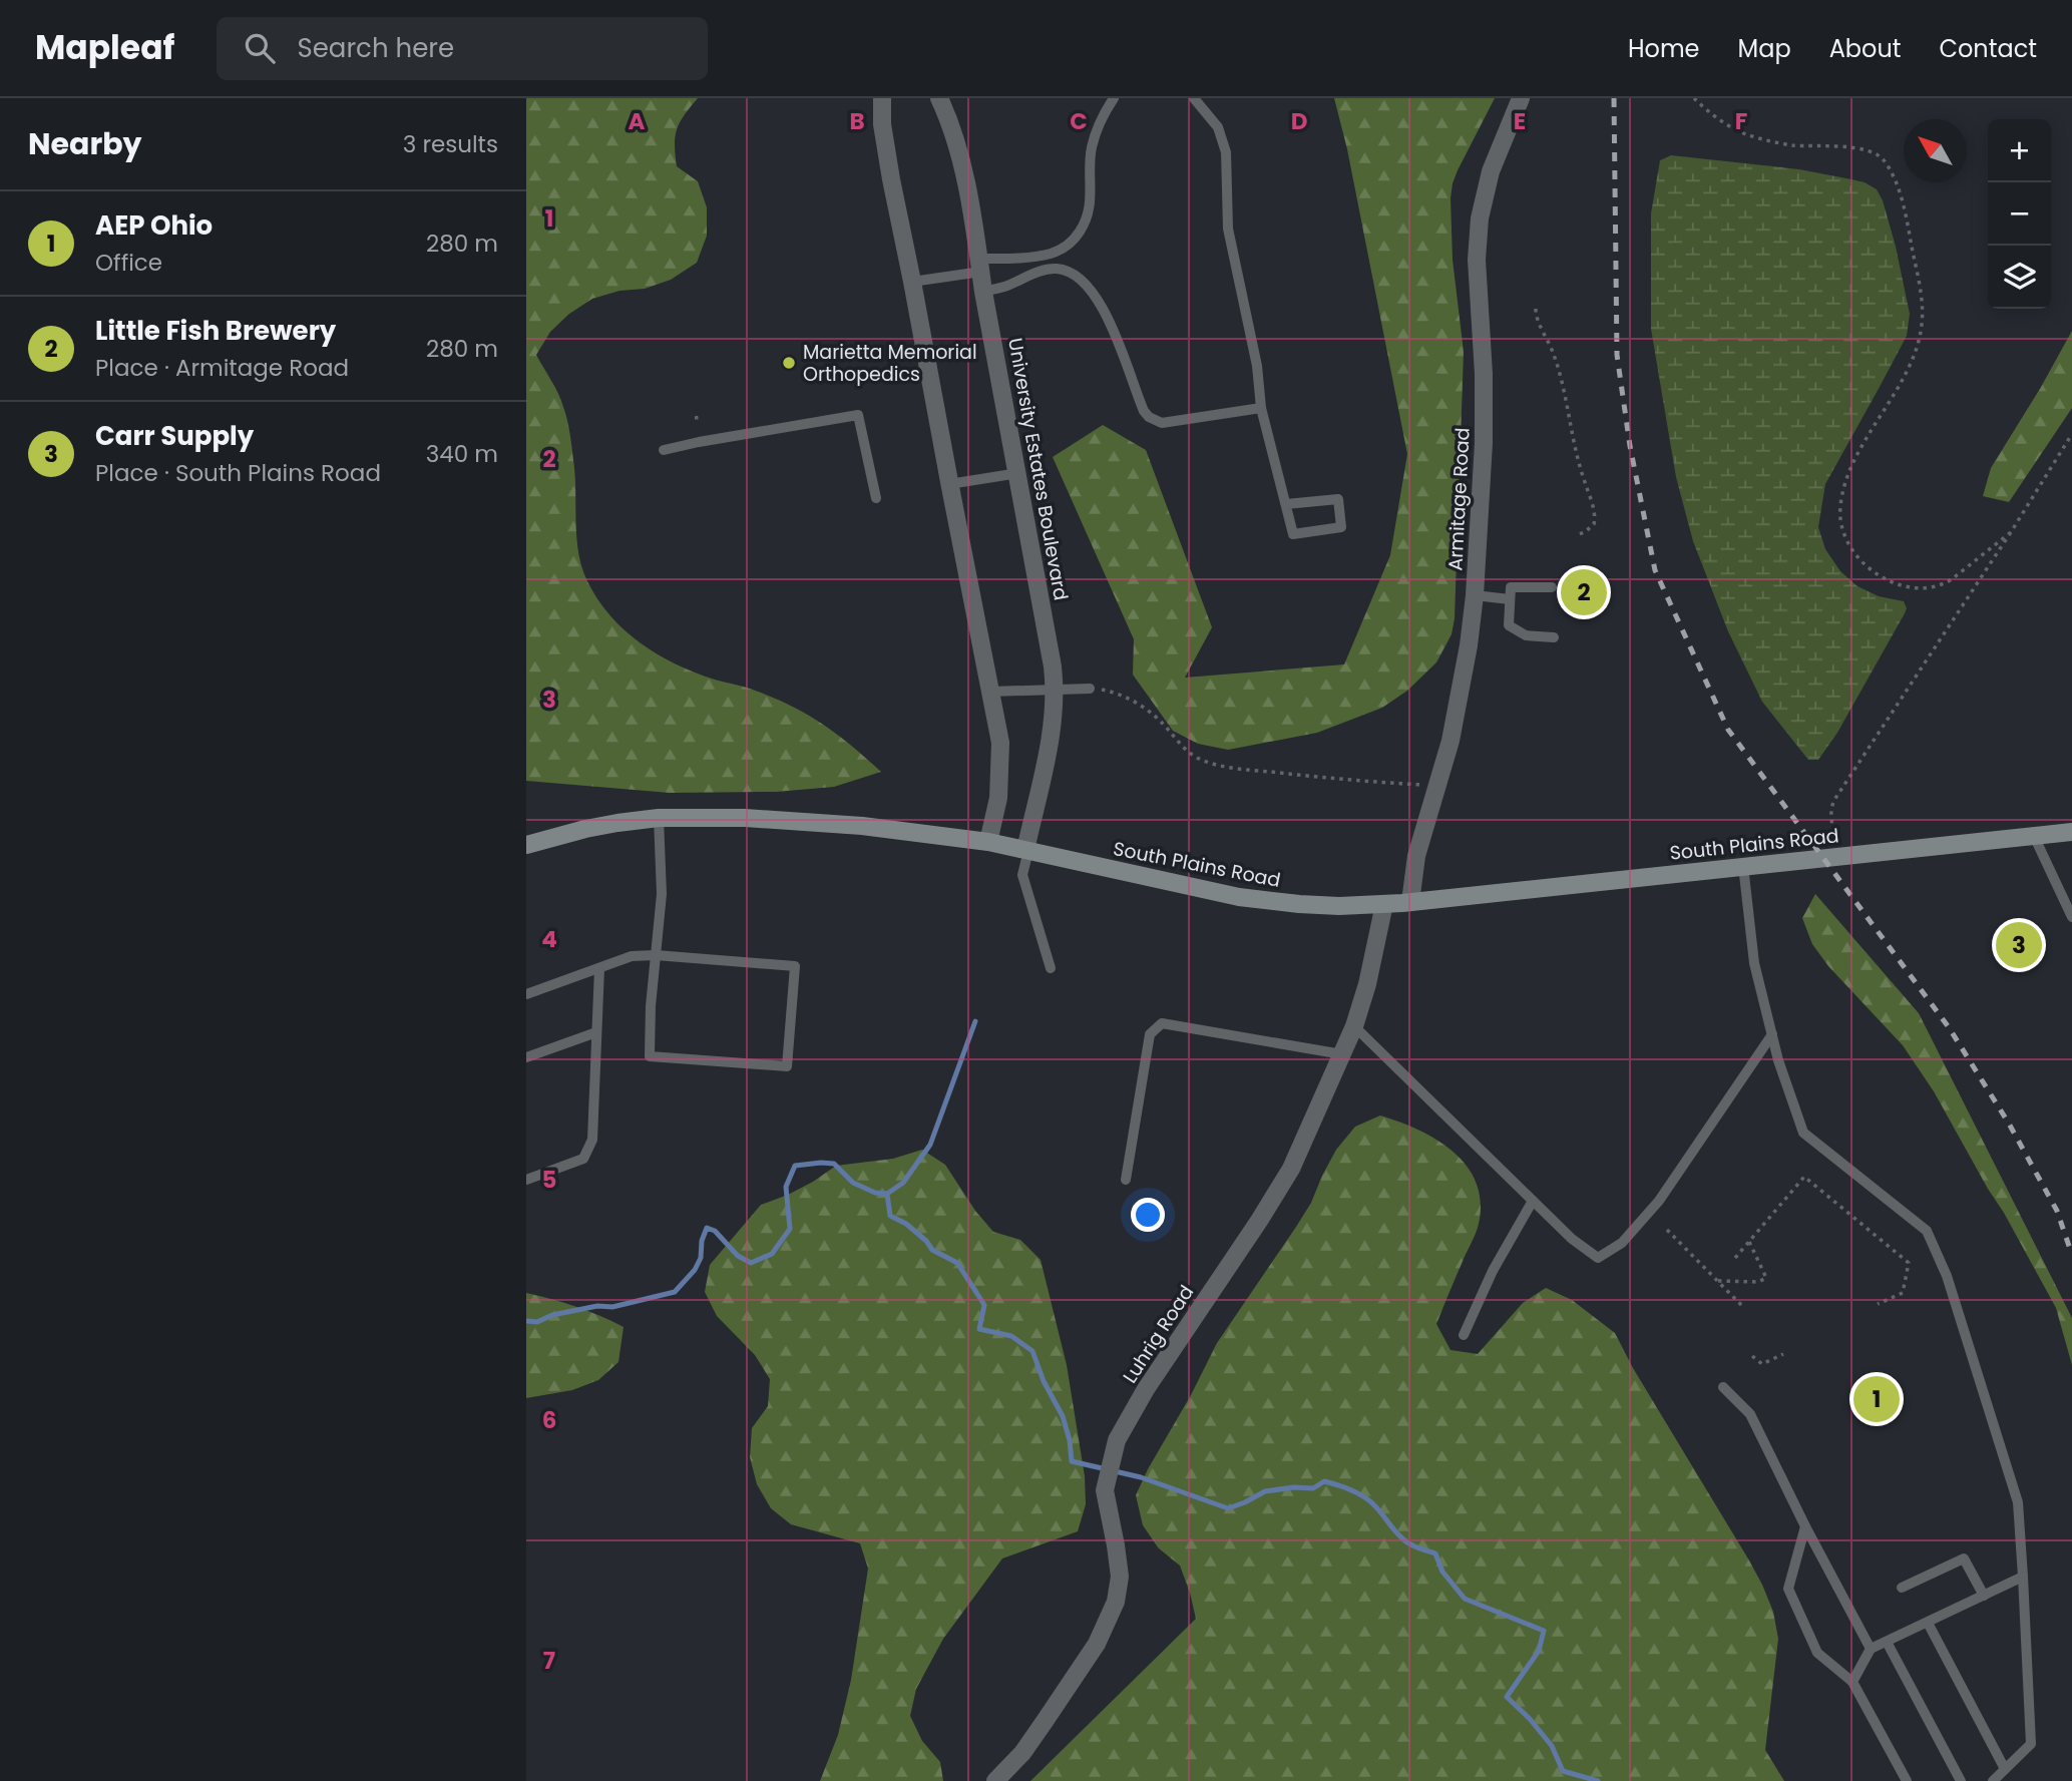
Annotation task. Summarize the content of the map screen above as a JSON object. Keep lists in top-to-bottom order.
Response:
{
  "streets": {
    "main road": ["South Plains Road"],
    "street": ["University Estates Boulevard", "Armitage Road", "Luhrig Road"]
  },
  "crossings": [
    ["University Estates Boulevard", "South Plains Road"],
    ["Armitage Road", "South Plains Road"],
    ["South Plains Road", "Luhrig Road"]
  ],
  "places": ["Marietta Memorial Orthopedics"],
  "north": "top left",
  "page": {
    "header": "Mapleaf",
    "search": "Search here",
    "nav": [
      "Home",
      "Map",
      "About",
      "Contact"
    ],
    "heading": ["Nearby", "3 results"],
    "map_buttons": ["+", "−"],
    "list": [
      {
        "mark": "1",
        "name": "AEP Ohio",
        "note": "Office",
        "value": "280 m"
      },
      {
        "mark": "2",
        "name": "Little Fish Brewery",
        "note": "Place · Armitage Road",
        "value": "280 m"
      },
      {
        "mark": "3",
        "name": "Carr Supply",
        "note": "Place · South Plains Road",
        "value": "340 m"
      }
    ],
    "pins": ["2", "3", "1"]
  },
  "grid": {
    "columns": [
      "A",
      "B",
      "C",
      "D",
      "E",
      "F"
    ],
    "rows": [
      "1",
      "2",
      "3",
      "4",
      "5",
      "6",
      "7"
    ]
  }
}
